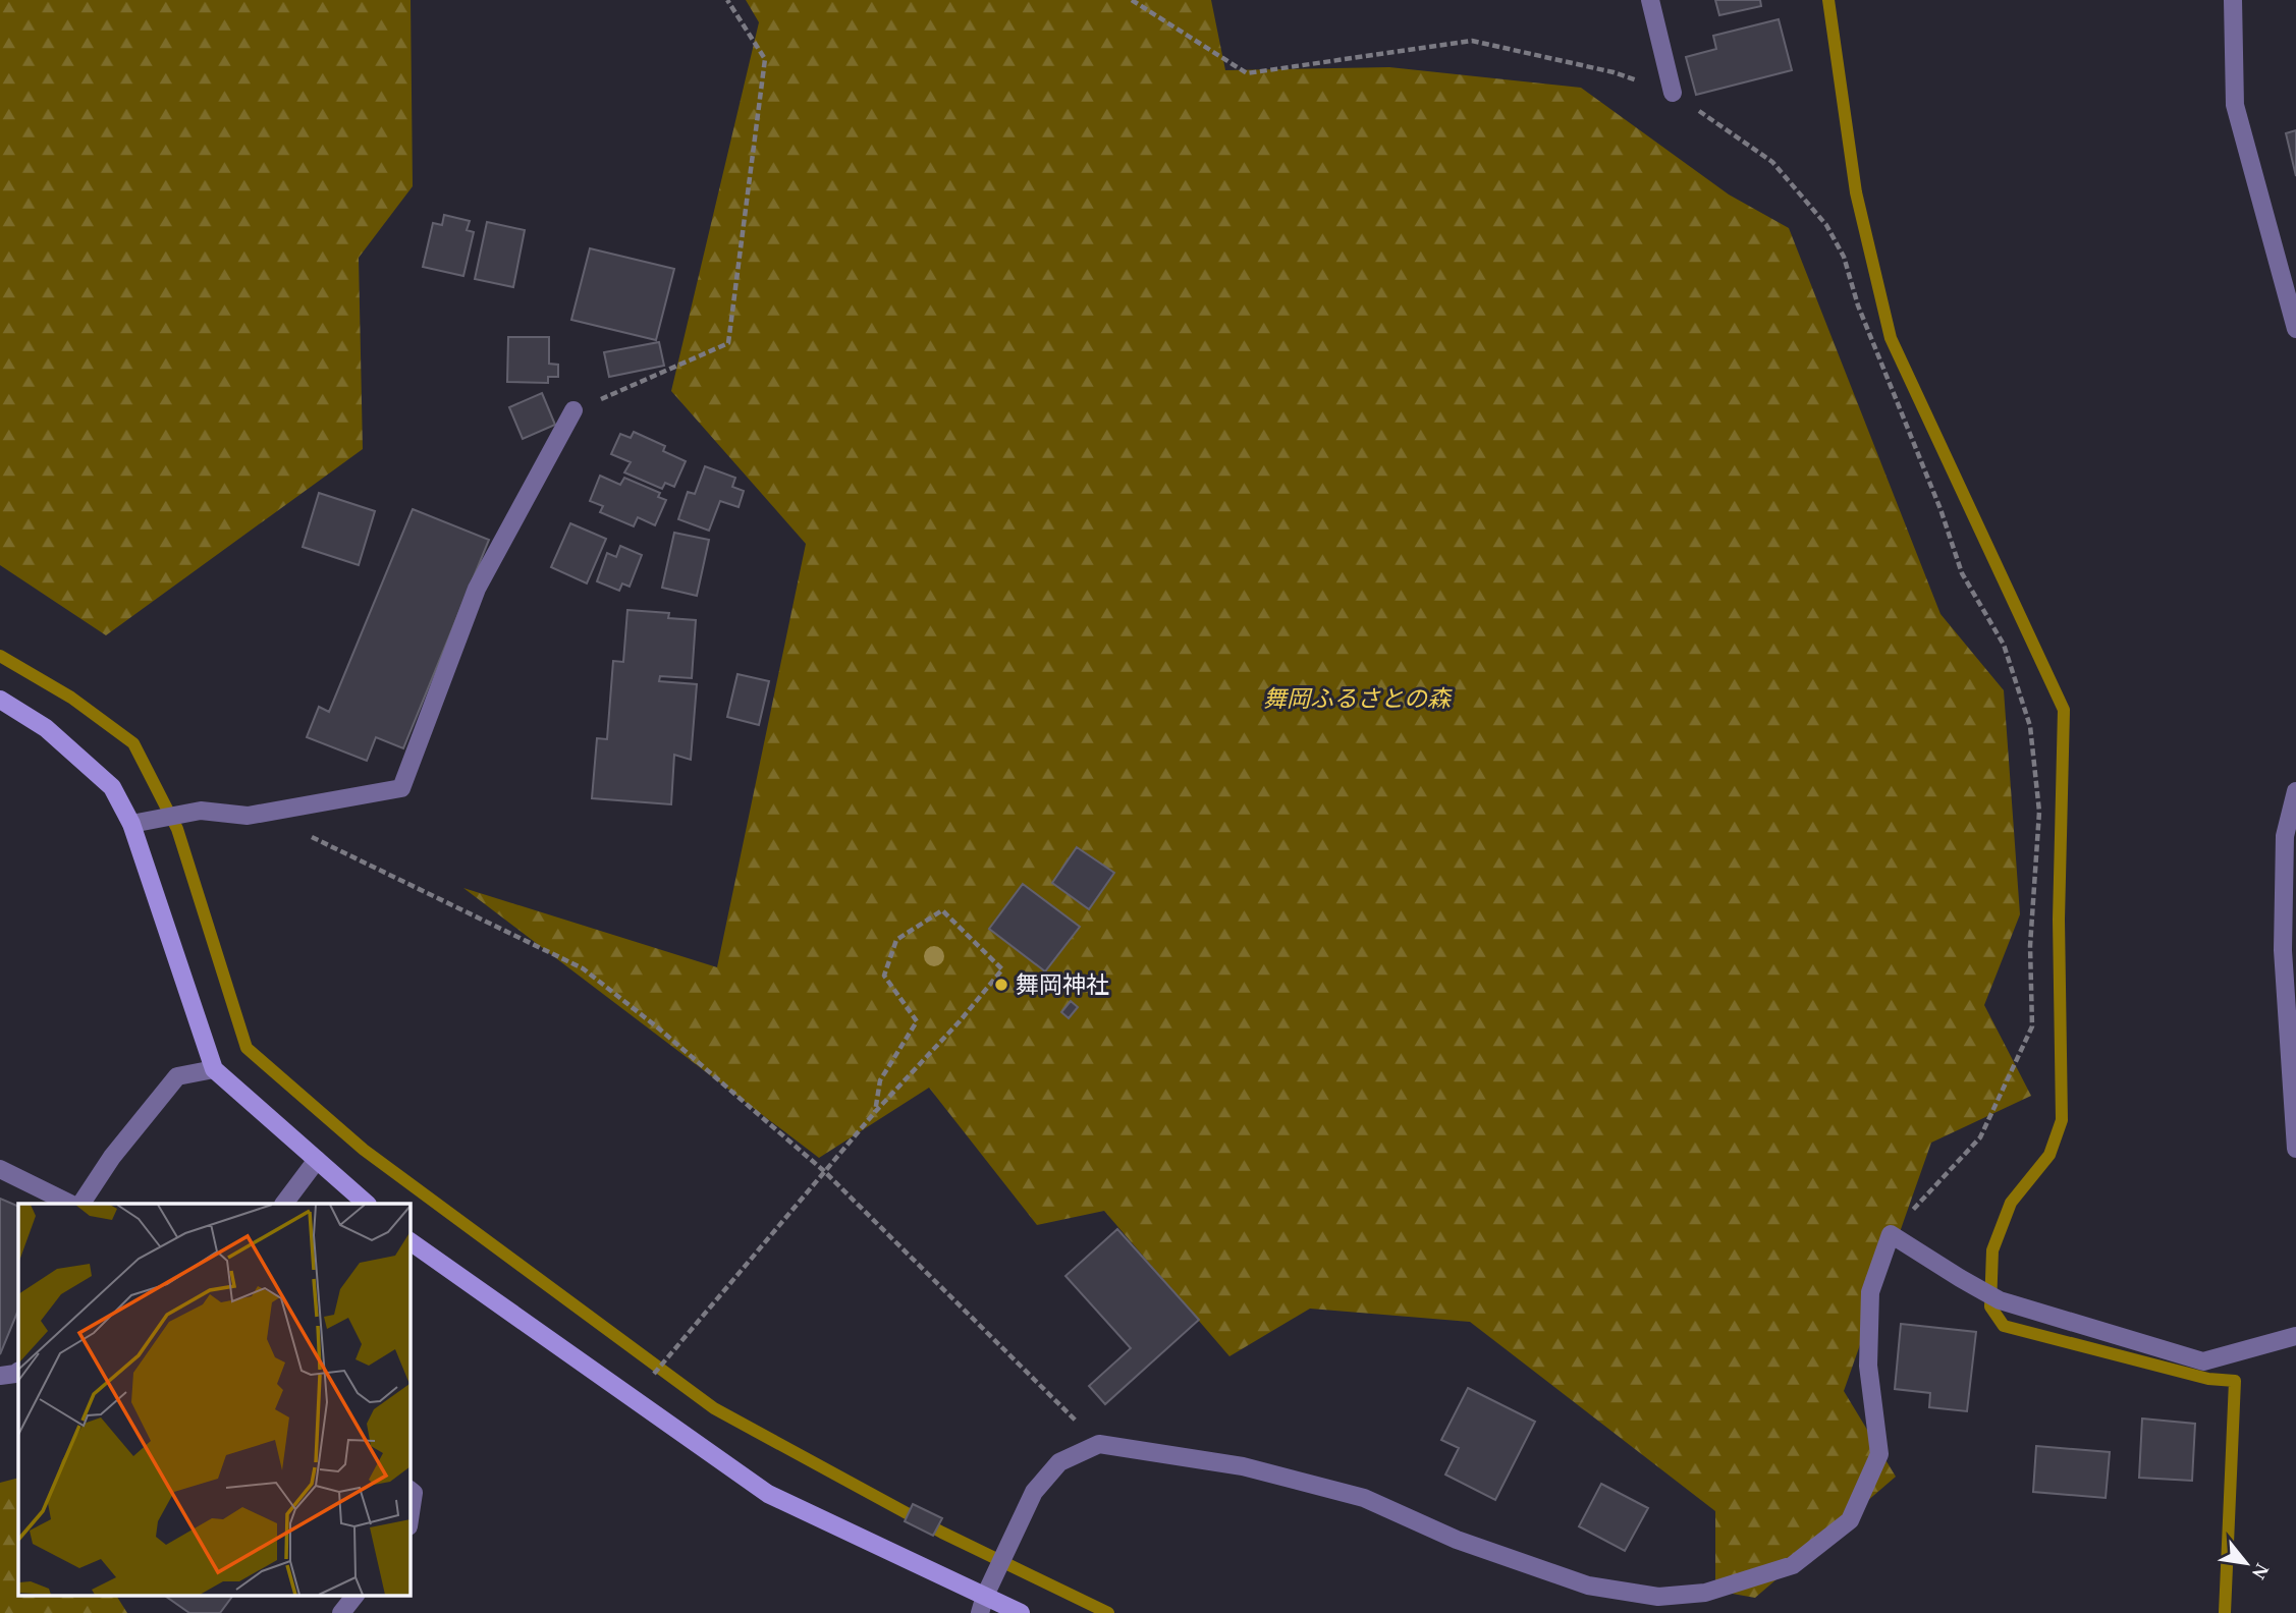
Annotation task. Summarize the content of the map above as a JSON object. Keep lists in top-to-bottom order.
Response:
{
  "parks": ["舞岡ふるさとの森"],
  "places": ["舞岡神社"],
  "north": "bottom right"
}
